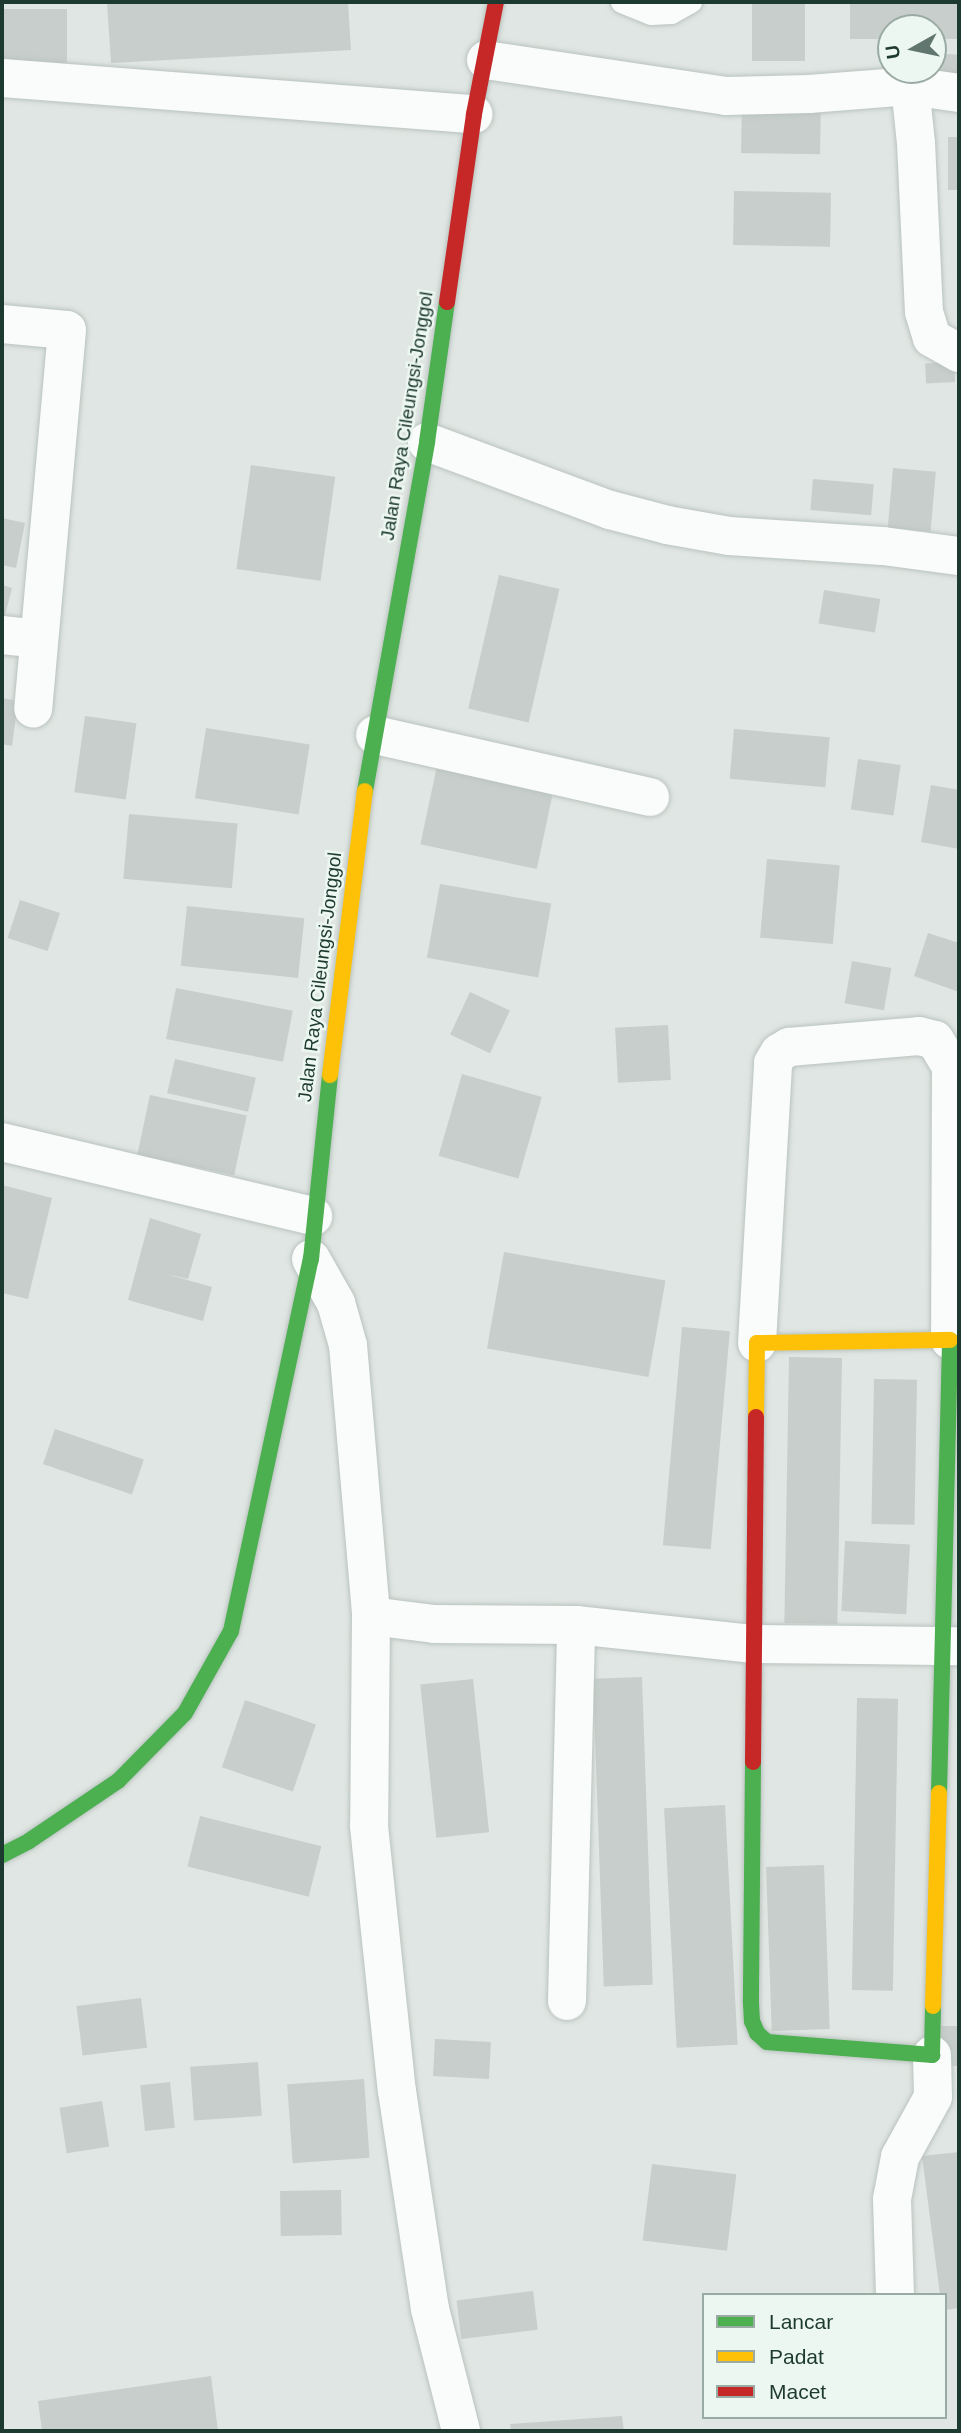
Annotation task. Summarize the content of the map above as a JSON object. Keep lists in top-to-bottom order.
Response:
{
  "streets": {
    "main road": ["Jalan Raya Cileungsi-Jonggol"]
  },
  "legend": ["Lancar", "Padat", "Macet"],
  "north": "left"
}
